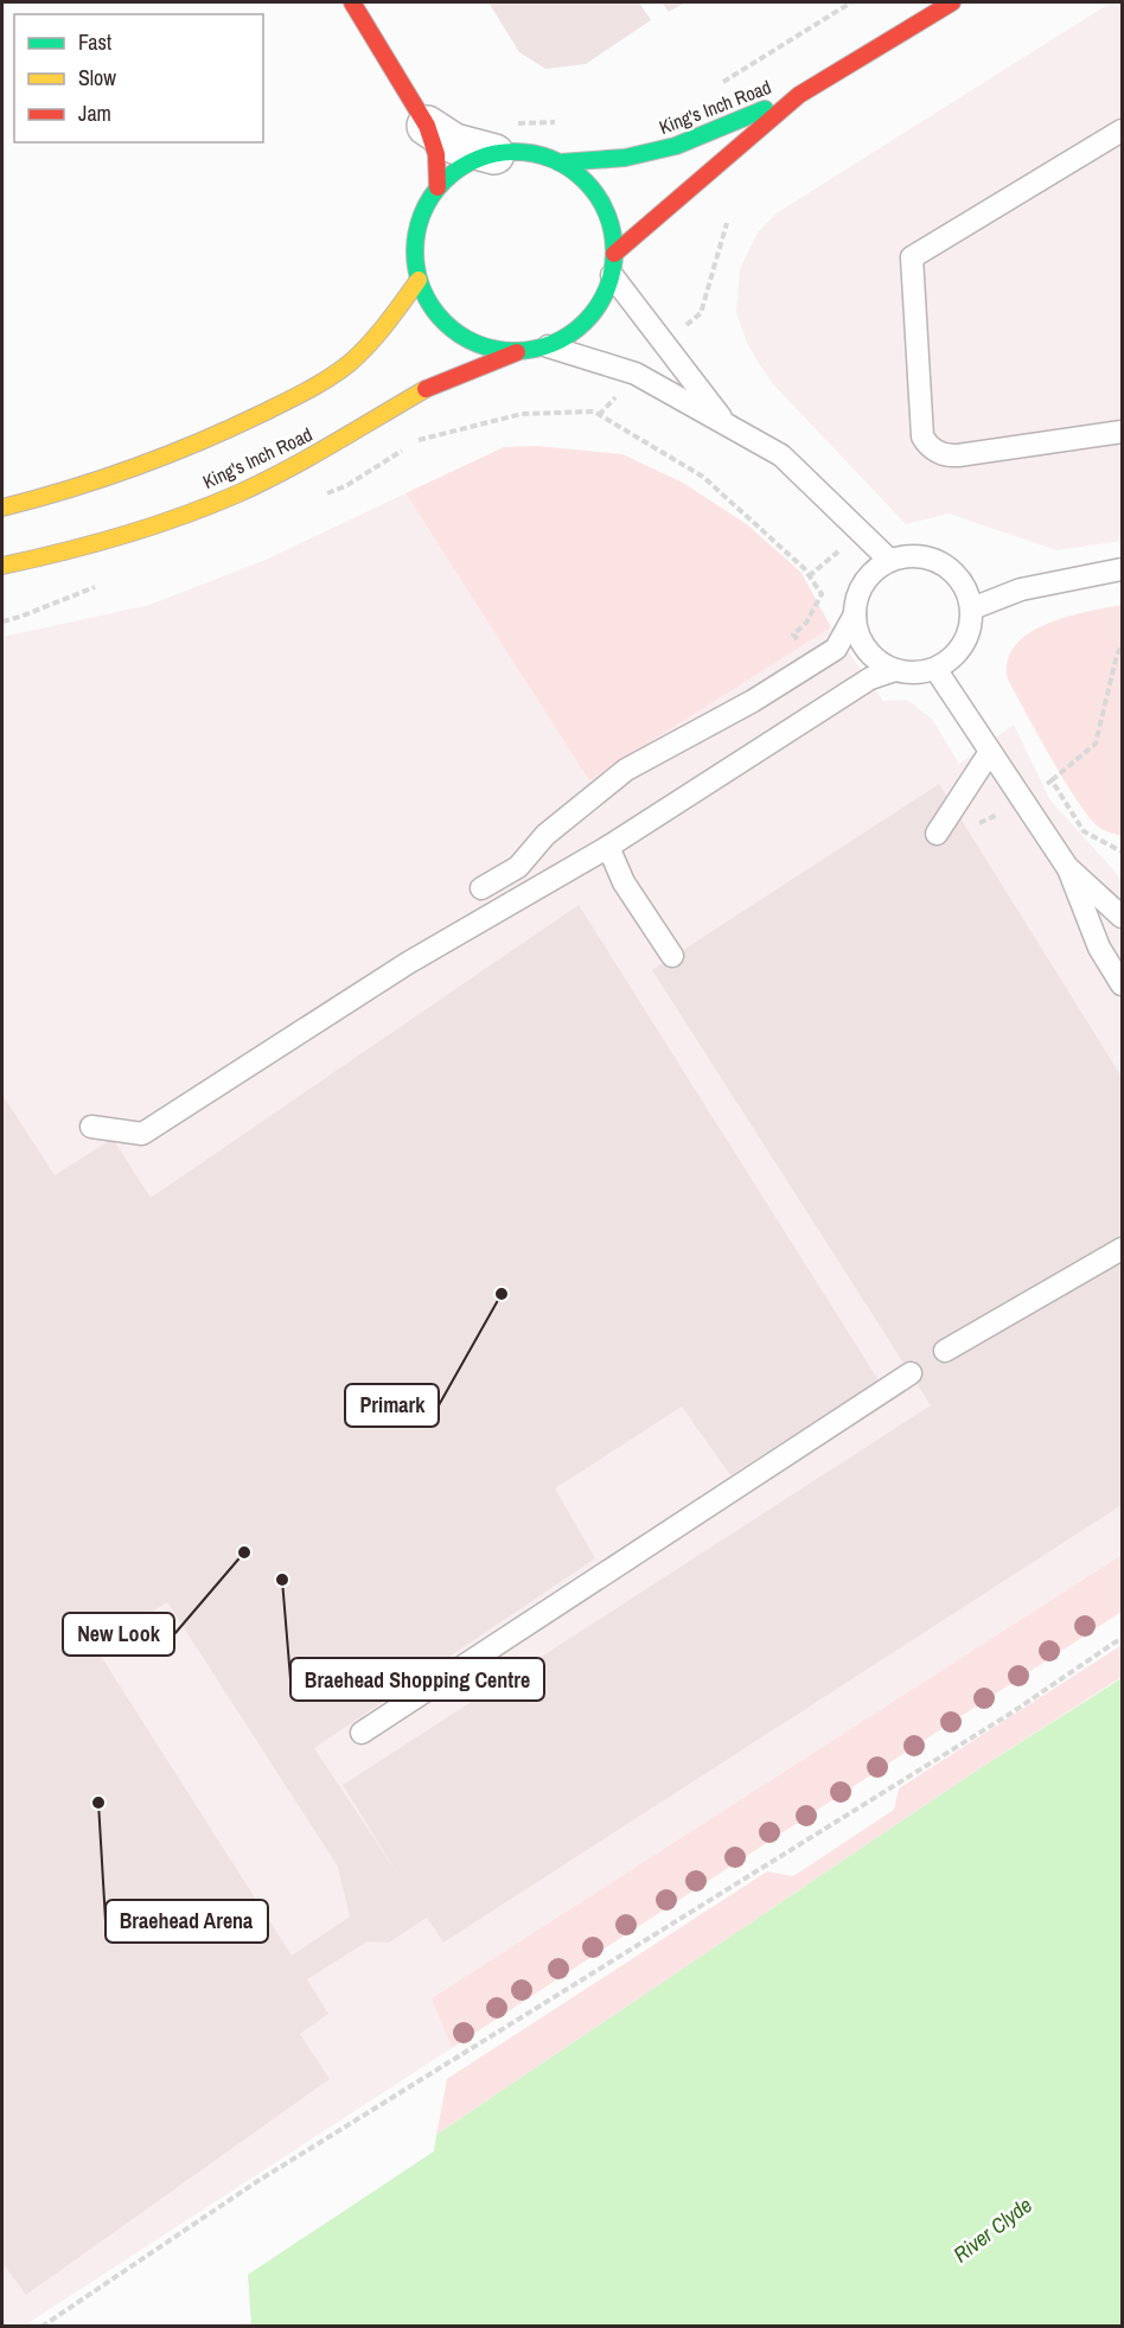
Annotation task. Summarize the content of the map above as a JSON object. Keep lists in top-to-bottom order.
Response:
{
  "streets": {
    "street": ["King's Inch Road"]
  },
  "water": ["River Clyde"],
  "places": [
    "Primark",
    "New Look",
    "Braehead Shopping Centre",
    "Braehead Arena"
  ],
  "legend": ["Fast", "Slow", "Jam"]
}
